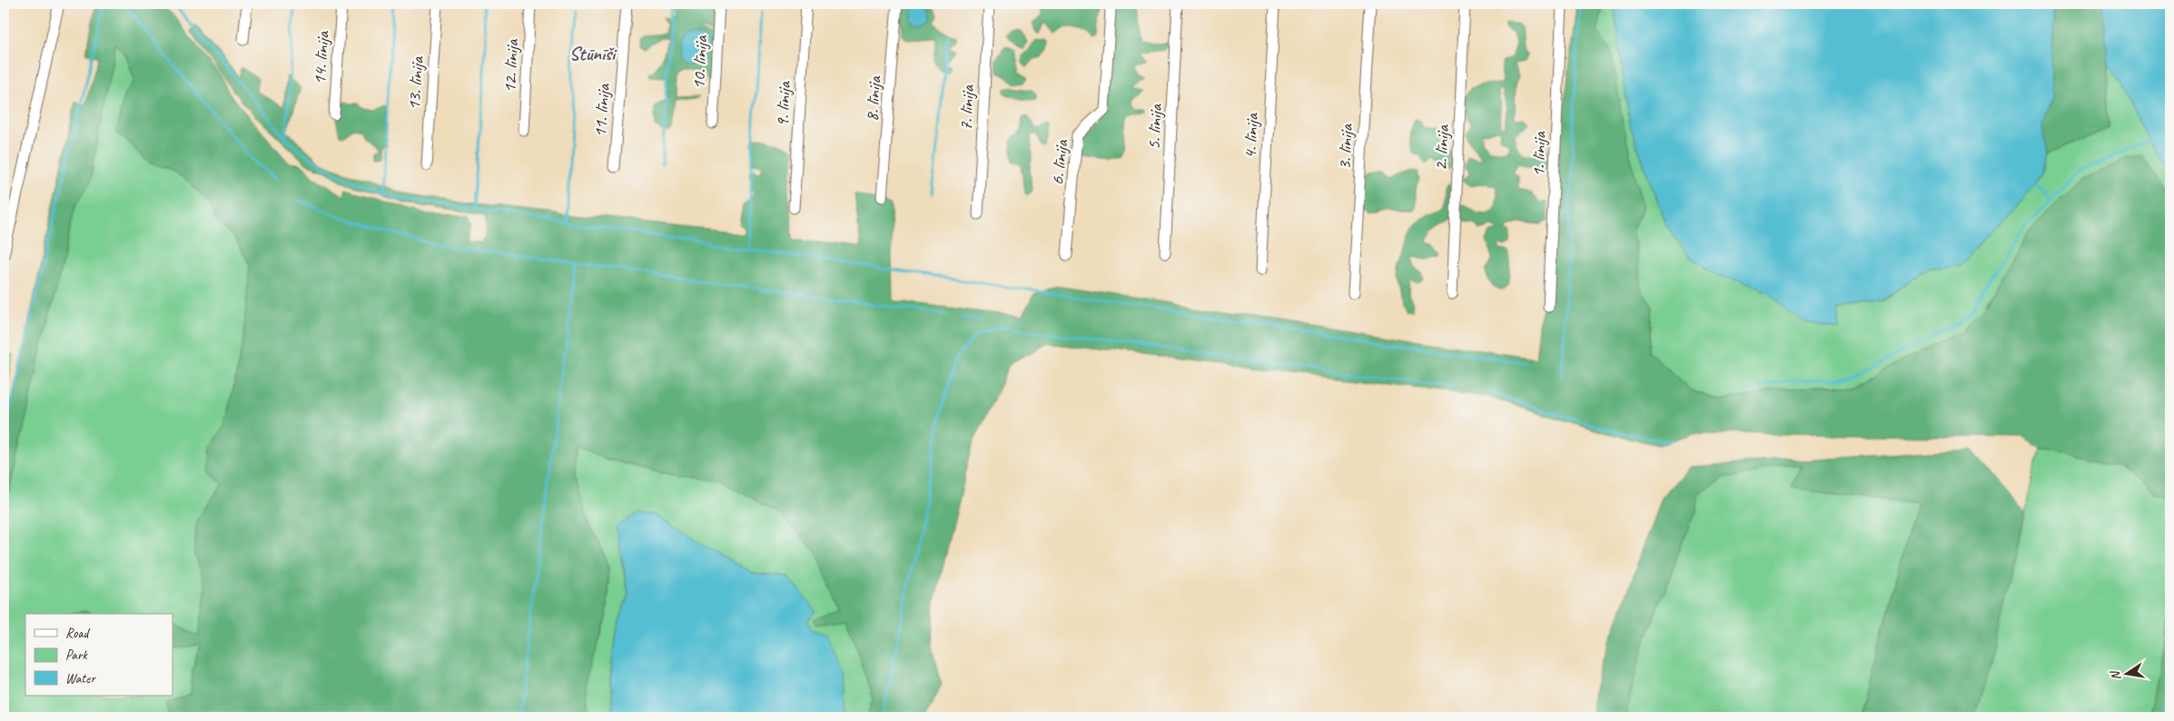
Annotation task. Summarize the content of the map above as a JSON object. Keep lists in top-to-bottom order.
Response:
{
  "streets": {
    "street": [
      "14. līnija",
      "10. līnija",
      "12. līnija",
      "13. līnija",
      "8. līnija",
      "9. līnija",
      "7. līnija",
      "11. līnija",
      "5. līnija",
      "4. līnija",
      "3. līnija",
      "2. līnija",
      "1. līnija",
      "6. līnija"
    ]
  },
  "districts": ["Stūnīši"],
  "legend": ["Road", "Park", "Water"],
  "north": "left"
}
